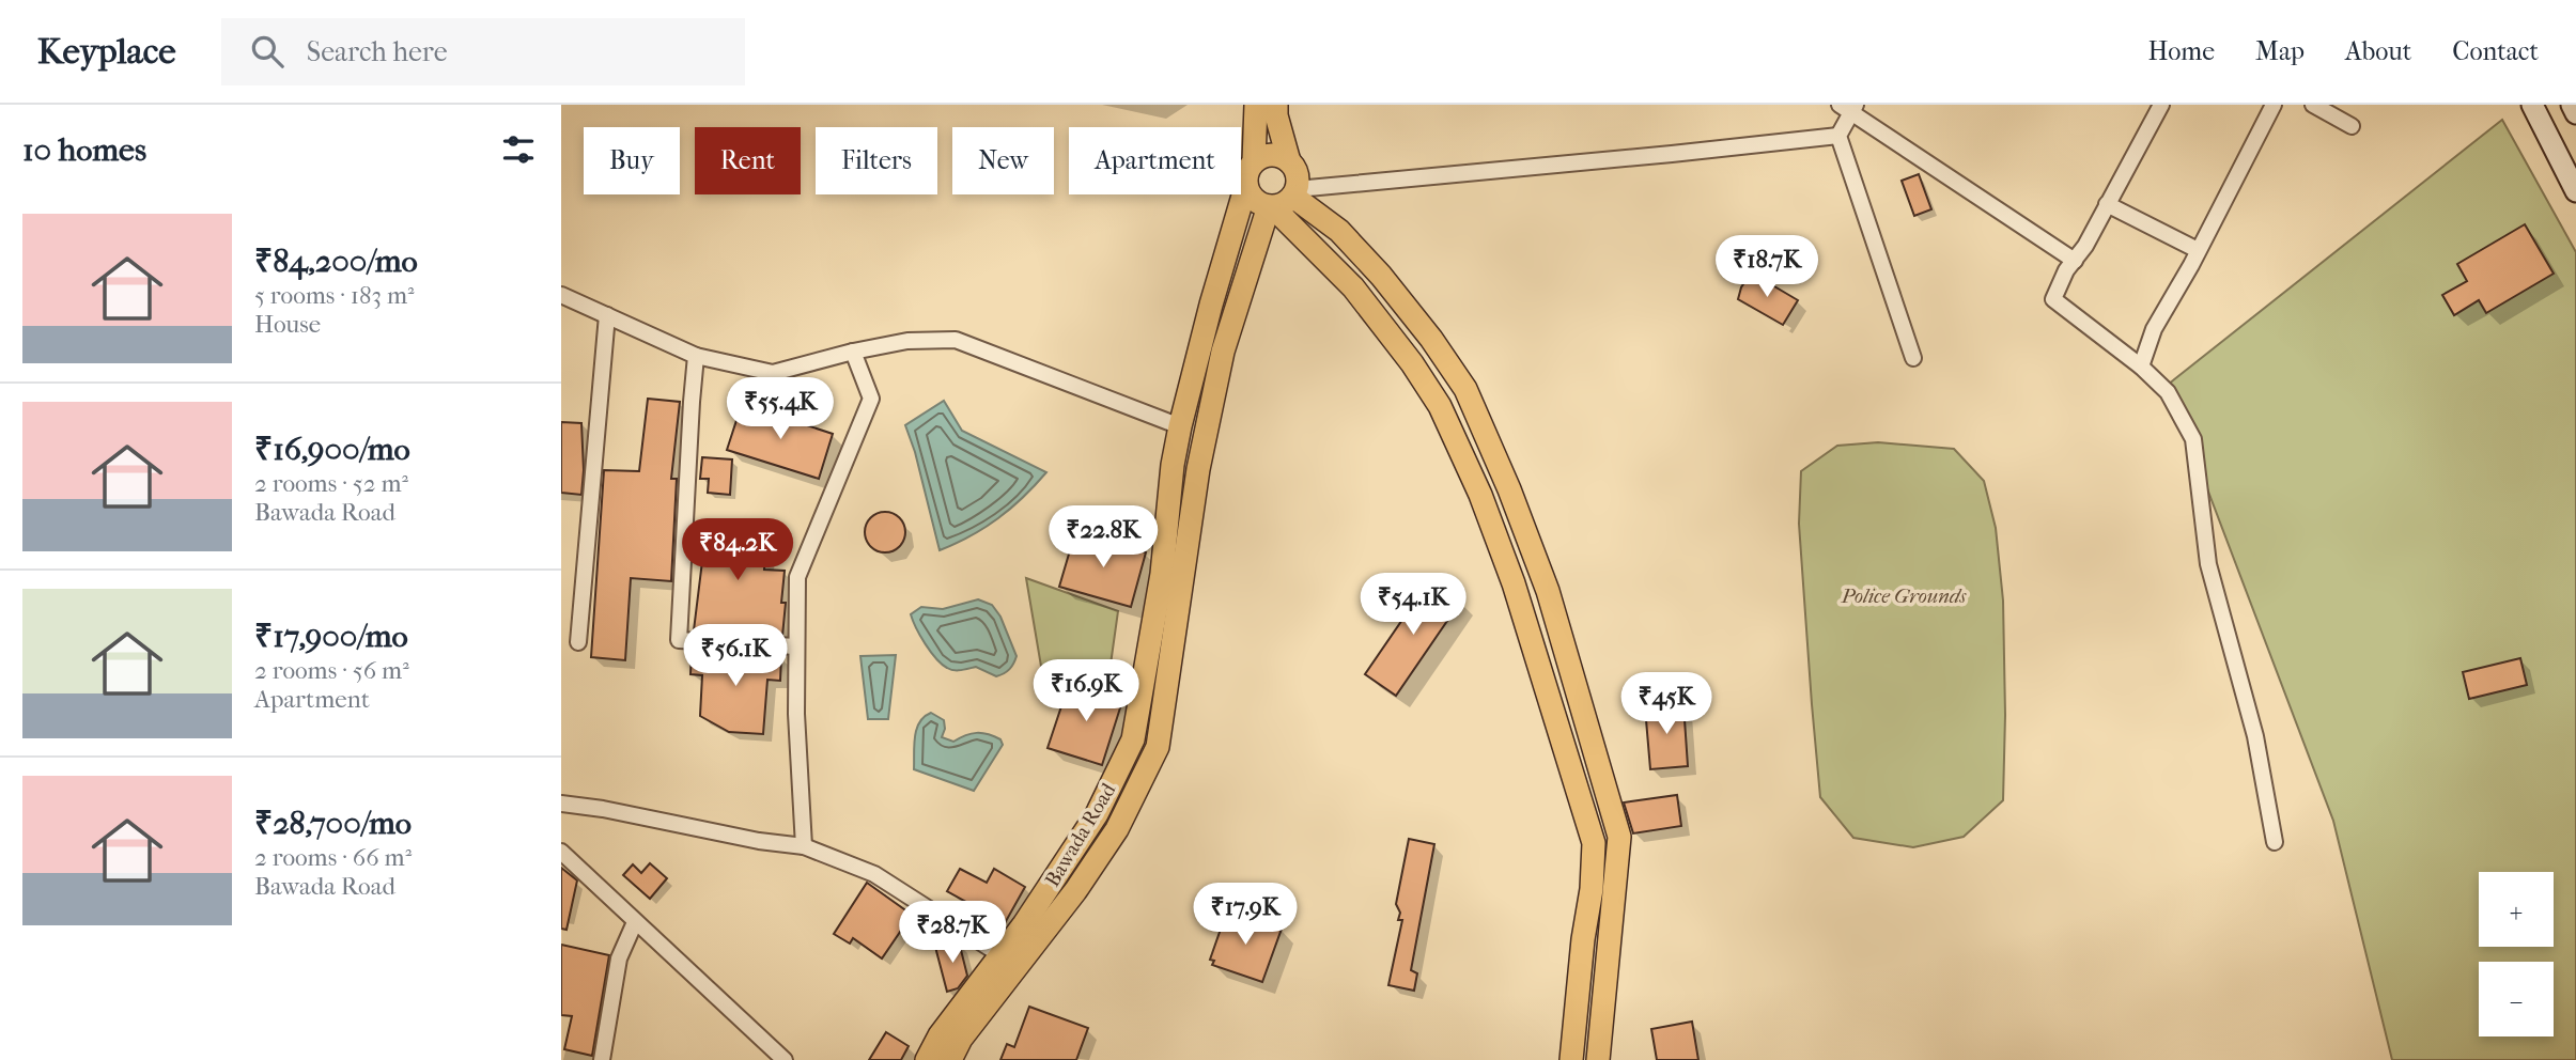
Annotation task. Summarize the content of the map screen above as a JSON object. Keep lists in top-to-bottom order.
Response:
{
  "streets": {
    "main road": ["Bawada Road"]
  },
  "parks": ["Police Grounds"],
  "page": {
    "header": "Keyplace",
    "search": "Search here",
    "nav": [
      "Home",
      "Map",
      "About",
      "Contact"
    ],
    "heading": "10 homes",
    "chip": [
      "Buy",
      "Rent",
      "Filters",
      "New",
      "Apartment"
    ],
    "list": [
      {
        "name": "₹84,200/mo",
        "note": "5 rooms · 183 m² · House"
      },
      {
        "name": "₹16,900/mo",
        "note": "2 rooms · 52 m² · Bawada Road"
      },
      {
        "name": "₹17,900/mo",
        "note": "2 rooms · 56 m² · Apartment"
      },
      {
        "name": "₹28,700/mo",
        "note": "2 rooms · 66 m² · Bawada Road"
      }
    ],
    "price": [
      "₹18.7K",
      "₹55.4K",
      "₹22.8K",
      "₹84.2K",
      "₹54.1K",
      "₹56.1K",
      "₹16.9K",
      "₹45K",
      "₹17.9K",
      "₹28.7K"
    ],
    "map_buttons": ["+", "−"]
  }
}
